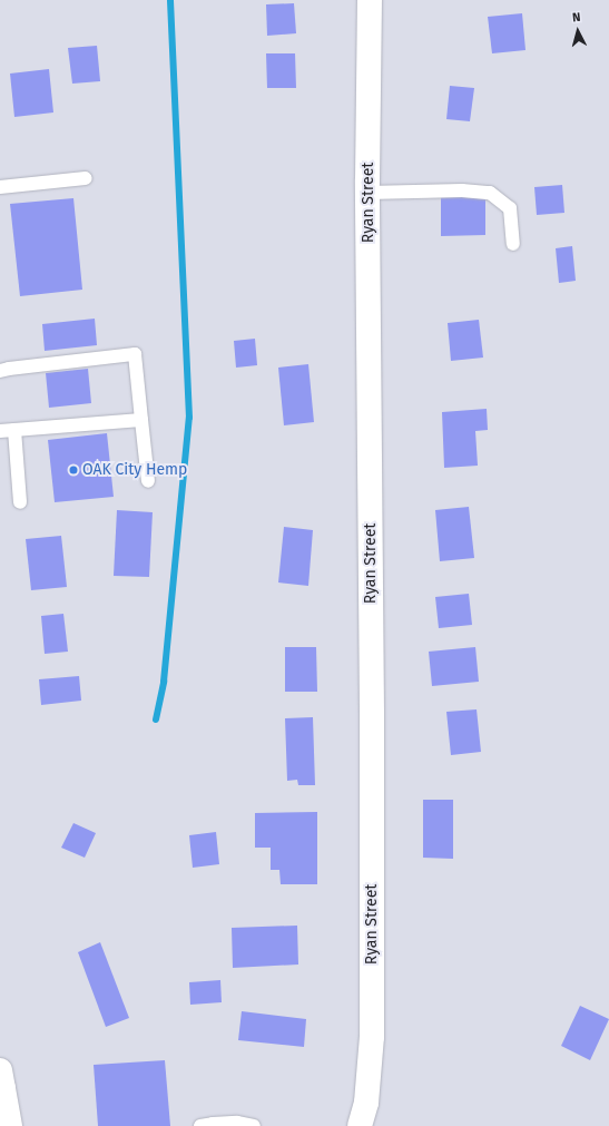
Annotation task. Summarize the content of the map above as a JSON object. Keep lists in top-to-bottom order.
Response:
{
  "streets": {
    "street": ["Ryan Street"]
  },
  "places": ["OAK City Hemp"],
  "north": "top"
}
